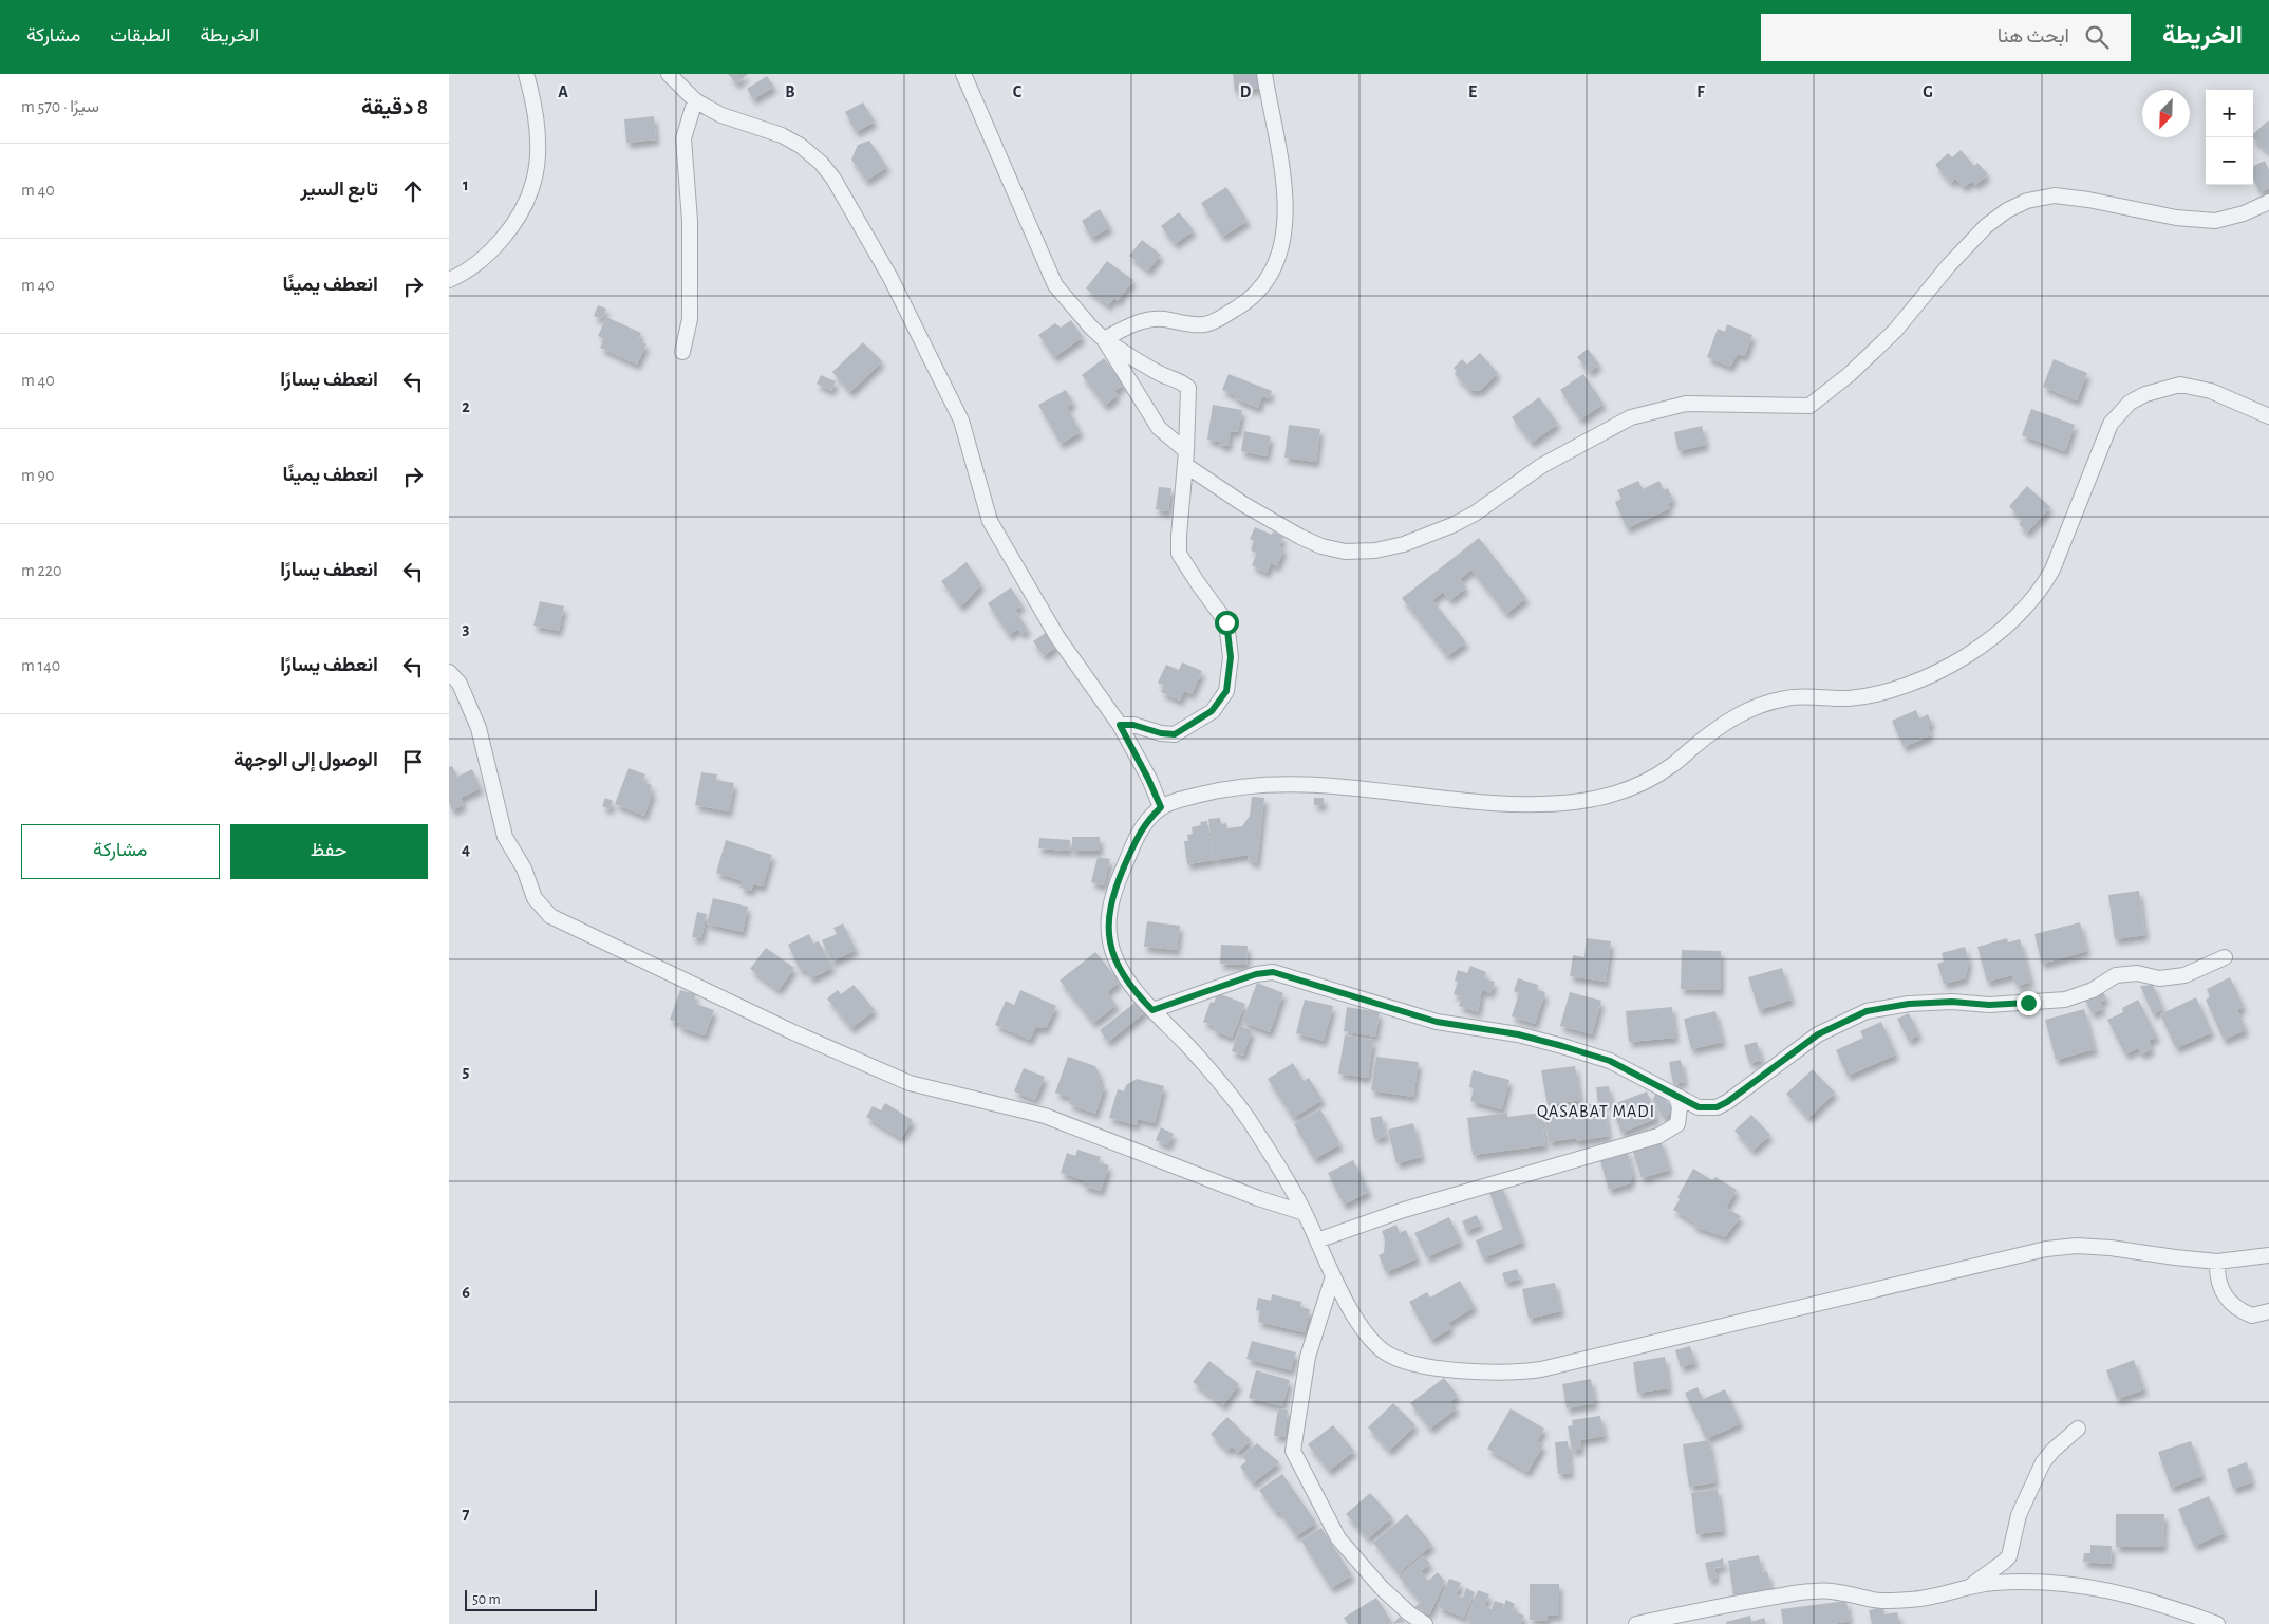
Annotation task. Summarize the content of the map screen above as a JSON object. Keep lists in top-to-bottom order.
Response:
{
  "districts": ["QASABAT MADI"],
  "scale_bar": "50 m",
  "north": "bottom left",
  "page": {
    "header": "الخريطة",
    "search": "ابحث هنا",
    "nav": ["الخريطة", "الطبقات", "مشاركة"],
    "heading": ["8 دقيقة", "سيرًا · 570 m"],
    "map_buttons": ["+", "−"],
    "list": [
      ["تابع السير", "40 m"],
      ["انعطف يمينًا", "40 m"],
      ["انعطف يسارًا", "40 m"],
      ["انعطف يمينًا", "90 m"],
      ["انعطف يسارًا", "220 m"],
      ["انعطف يسارًا", "140 m"],
      "الوصول إلى الوجهة"
    ],
    "buttons": ["حفظ", "مشاركة"],
    "scale": "50 m"
  },
  "grid": {
    "columns": [
      "A",
      "B",
      "C",
      "D",
      "E",
      "F",
      "G"
    ],
    "rows": [
      "1",
      "2",
      "3",
      "4",
      "5",
      "6",
      "7"
    ]
  }
}
